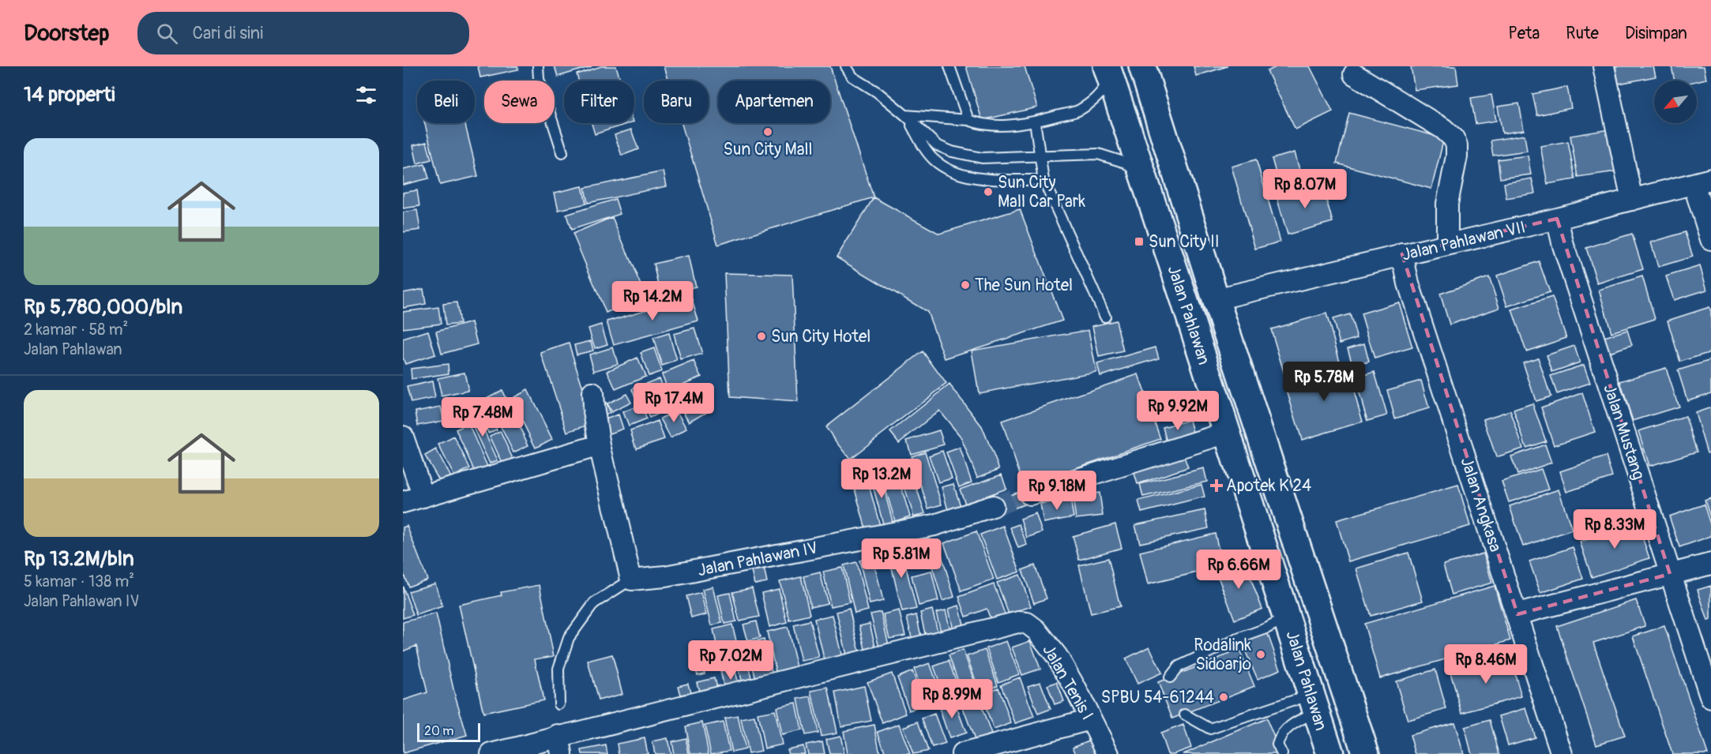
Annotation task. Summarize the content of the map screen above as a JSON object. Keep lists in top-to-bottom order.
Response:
{
  "streets": {
    "main road": ["Jalan Pahlawan"],
    "street": [
      "Jalan Pahlawan VII",
      "Jalan Mustang",
      "Jalan Angkasa",
      "Jalan Pahlawan IV",
      "Jalan Tenis I"
    ]
  },
  "crossings": [
    ["Jalan Pahlawan VII", "Jalan Pahlawan"],
    ["Jalan Pahlawan VII", "Jalan Mustang"],
    ["Jalan Pahlawan VII", "Jalan Angkasa"]
  ],
  "places": {
    "other": [
      "Sun City Mall",
      "Sun City Mall Car Park",
      "The Sun Hotel",
      "Sun City Hotel",
      "Rodalink Sidoarjo",
      "SPBU 54-61244"
    ],
    "transit": ["Sun City II"],
    "health": ["Apotek K 24"]
  },
  "scale_bar": "20 m",
  "north": "bottom left",
  "page": {
    "header": "Doorstep",
    "search": "Cari di sini",
    "nav": ["Peta", "Rute", "Disimpan"],
    "heading": "14 properti",
    "chip": [
      "Beli",
      "Sewa",
      "Filter",
      "Baru",
      "Apartemen"
    ],
    "list": [
      {
        "name": "Rp 5,780,000/bln",
        "note": "2 kamar · 58 m² · Jalan Pahlawan"
      },
      {
        "name": "Rp 13.2M/bln",
        "note": "5 kamar · 138 m² · Jalan Pahlawan IV"
      }
    ],
    "price": [
      "Rp 8.07M",
      "Rp 14.2M",
      "Rp 5.78M",
      "Rp 17.4M",
      "Rp 9.92M",
      "Rp 7.48M",
      "Rp 13.2M",
      "Rp 9.18M",
      "Rp 8.33M",
      "Rp 5.81M",
      "Rp 6.66M",
      "Rp 7.02M",
      "Rp 8.46M",
      "Rp 8.99M"
    ],
    "scale": "20 m"
  }
}
